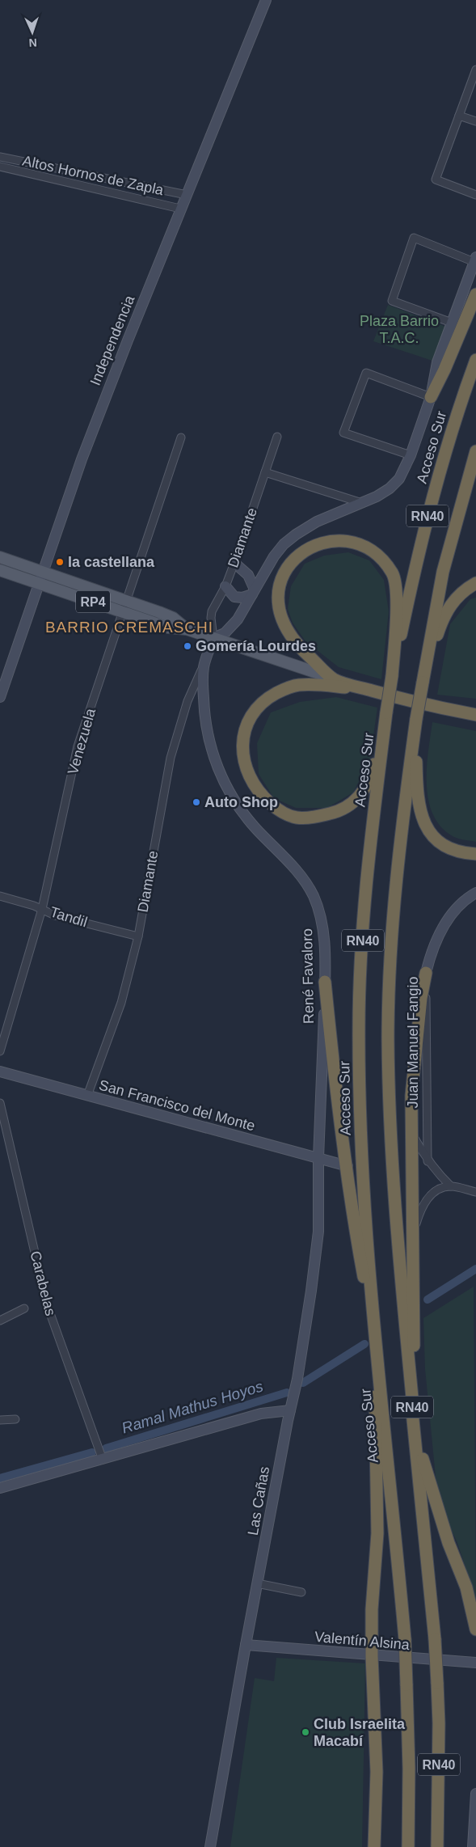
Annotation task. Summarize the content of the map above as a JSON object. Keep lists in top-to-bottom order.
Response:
{
  "streets": {
    "highway": ["Acceso Sur", "RN40", "RP4"],
    "main road": [
      "Independencia",
      "René Favaloro",
      "Juan Manuel Fangio",
      "San Francisco del Monte",
      "Las Cañas",
      "Valentín Alsina"
    ],
    "street": [
      "Altos Hornos de Zapla",
      "Diamante",
      "Venezuela",
      "Tandil",
      "Carabelas"
    ]
  },
  "crossings": [
    ["Altos Hornos de Zapla", "Independencia"],
    ["Independencia", "RP4"],
    ["Diamante", "RP4"],
    ["Diamante", "Tandil"],
    ["Diamante", "René Favaloro"],
    ["Diamante", "San Francisco del Monte"],
    ["RP4", "Venezuela"],
    ["RP4", "René Favaloro"],
    ["Venezuela", "Tandil"],
    ["René Favaloro", "San Francisco del Monte"],
    ["René Favaloro", "Las Cañas"],
    ["San Francisco del Monte", "Las Cañas"],
    ["Las Cañas", "Valentín Alsina"]
  ],
  "districts": ["BARRIO CREMASCHI"],
  "water": ["Ramal Mathus Hoyos"],
  "parks": ["Plaza Barrio T.A.C."],
  "places": [
    "la castellana",
    "Gomería Lourdes",
    "Auto Shop",
    "Club Israelita Macabí"
  ],
  "north": "bottom"
}
